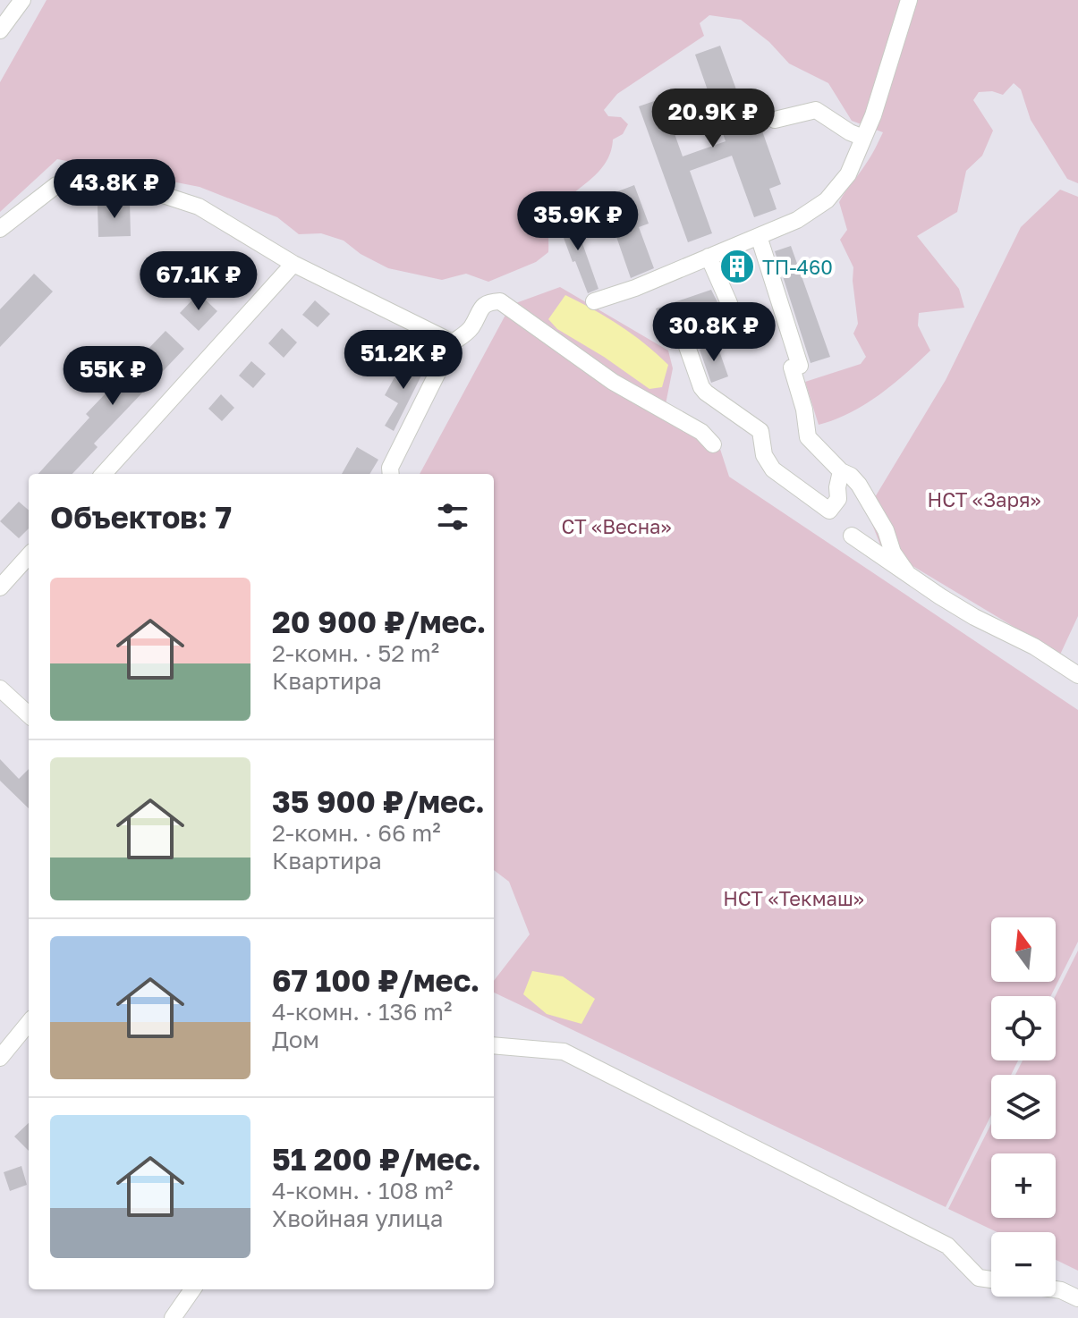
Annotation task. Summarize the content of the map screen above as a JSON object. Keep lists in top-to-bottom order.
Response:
{
  "parks": ["НСТ «Заря»", "СТ «Весна»", "НСТ «Текмаш»"],
  "places": {
    "building": ["ТП-460"]
  },
  "north": "top",
  "page": {
    "price": [
      "20.9K ₽",
      "43.8K ₽",
      "35.9K ₽",
      "67.1K ₽",
      "30.8K ₽",
      "51.2K ₽",
      "55K ₽"
    ],
    "heading": "Объектов: 7",
    "list": [
      {
        "name": "20 900 ₽/мес.",
        "note": "2-комн. · 52 m² · Квартира"
      },
      {
        "name": "35 900 ₽/мес.",
        "note": "2-комн. · 66 m² · Квартира"
      },
      {
        "name": "67 100 ₽/мес.",
        "note": "4-комн. · 136 m² · Дом"
      },
      {
        "name": "51 200 ₽/мес.",
        "note": "4-комн. · 108 m² · Хвойная улица"
      }
    ],
    "map_buttons": ["+", "−"]
  }
}
